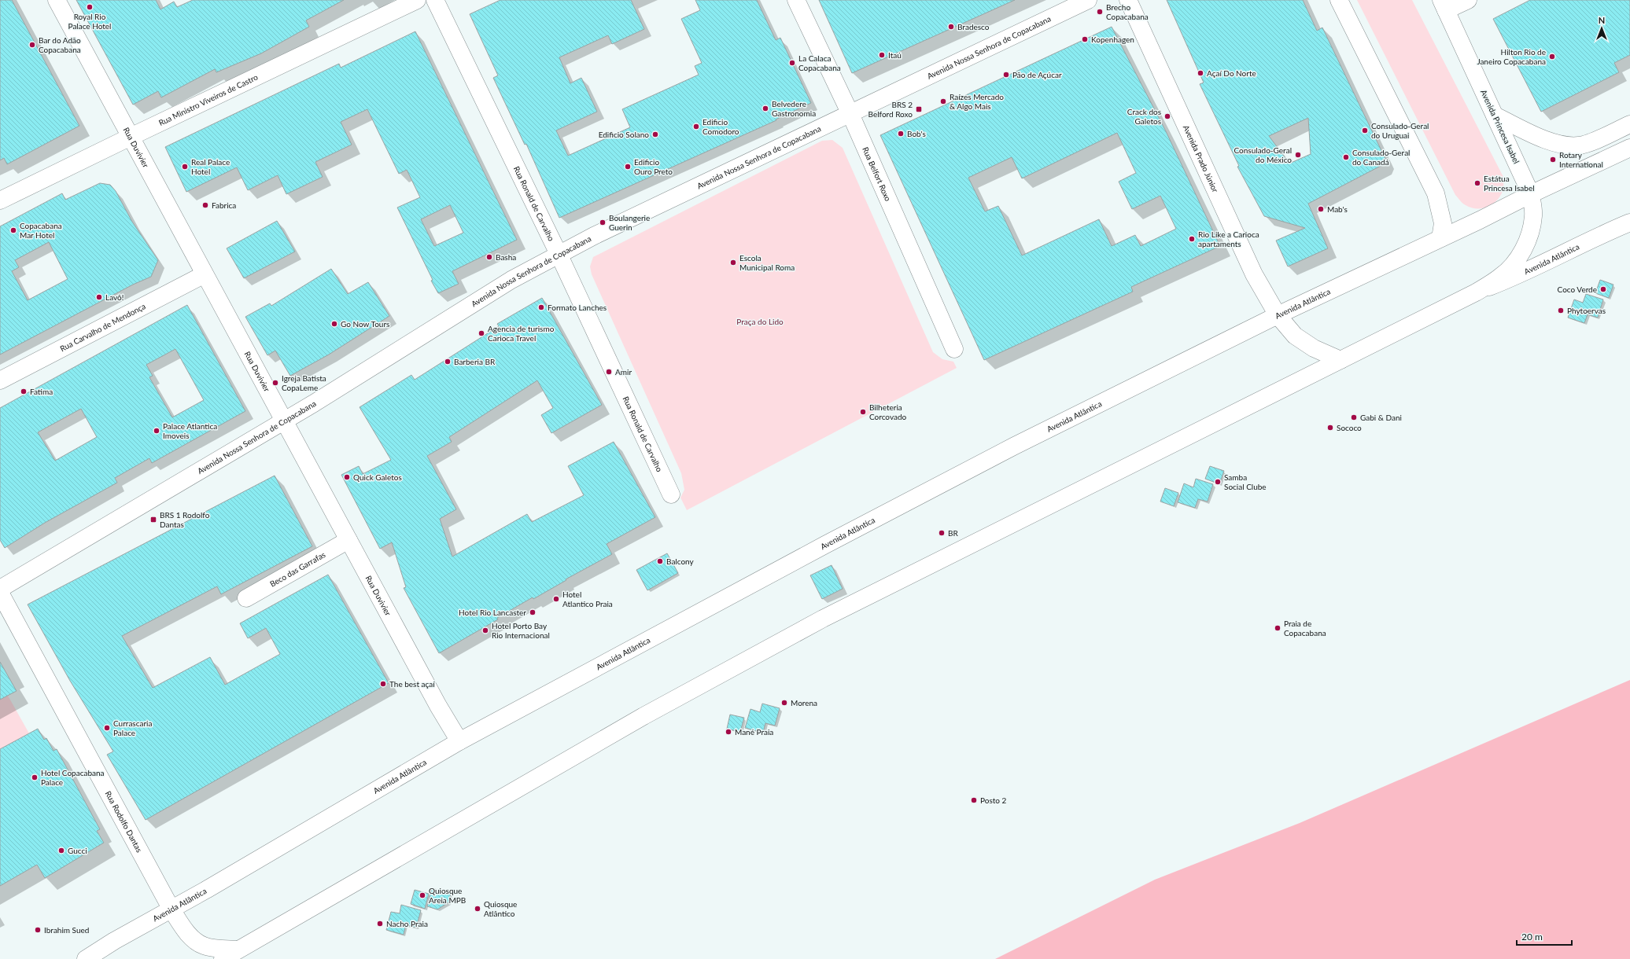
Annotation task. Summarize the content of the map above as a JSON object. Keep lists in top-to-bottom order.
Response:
{
  "streets": {
    "main road": [
      "Avenida Nossa Senhora de Copacabana",
      "Rua Ministro Viveiros de Castro",
      "Avenida Princesa Isabel",
      "Rua Duvivier",
      "Avenida Prado Júnior",
      "Rua Belfort Roxo",
      "Rua Ronald de Carvalho",
      "Avenida Atlântica",
      "Rua Carvalho de Mendonça",
      "Beco das Garrafas",
      "Rua Rodolfo Dantas"
    ]
  },
  "crossings": [
    ["Avenida Nossa Senhora de Copacabana", "Rua Duvivier"],
    ["Avenida Nossa Senhora de Copacabana", "Rua Belfort Roxo"],
    ["Avenida Nossa Senhora de Copacabana", "Rua Ronald de Carvalho"],
    ["Rua Ministro Viveiros de Castro", "Rua Duvivier"],
    ["Avenida Princesa Isabel", "Avenida Atlântica"],
    ["Rua Duvivier", "Avenida Atlântica"],
    ["Rua Duvivier", "Rua Carvalho de Mendonça"],
    ["Rua Duvivier", "Beco das Garrafas"],
    ["Avenida Prado Júnior", "Avenida Atlântica"],
    ["Avenida Atlântica", "Rua Rodolfo Dantas"]
  ],
  "parks": ["Praça do Lido"],
  "places": {
    "other": [
      "Royal Rio Palace Hotel",
      "Brecho Copacabana",
      "Bradesco",
      "Kopenhagen",
      "Bar do Adão Copacabana",
      "Itaú",
      "Hilton Rio de Janeiro Copacabana",
      "La Calaca Copacabana",
      "Açaí Do Norte",
      "Pão de Açúcar",
      "Raízes Mercado & Algo Mais",
      "Belvedere Gastronomia",
      "Crack dos Galetos",
      "Edificio Comodoro",
      "Consulado-Geral do Uruguai",
      "Bob's",
      "Edificio Solano",
      "Consulado-Geral do México",
      "Consulado-Geral do Canadá",
      "Rotary International",
      "Real Palace Hotel",
      "Edificio Ouro Preto",
      "Estátua Princesa Isabel",
      "Fabrica",
      "Mab's",
      "Boulangerie Guerin",
      "Copacabana Mar Hotel",
      "Rio Like a Carioca apartaments",
      "Basha",
      "Escola Municipal Roma",
      "Coco Verde",
      "Lavô!",
      "Formato Lanches",
      "Phytoervas",
      "Go Now Tours",
      "Agencia de turismo Carioca Travel",
      "Barberia BR",
      "Amir",
      "Igreja Batista CopaLeme",
      "Fatima",
      "Bilheteria Corcovado",
      "Gabi & Dani",
      "Sococo",
      "Palace Atlantica Imoveis",
      "Quick Galetos",
      "Samba Social Clube",
      "BR",
      "Balcony",
      "Hotel Atlantico Praia",
      "Hotel Rio Lancaster",
      "Praia de Copacabana",
      "Hotel Porto Bay Rio Internacional",
      "The best açaí",
      "Morena",
      "Currascaria Palace",
      "Mané Praia",
      "Hotel Copacabana Palace",
      "Posto 2",
      "Gucci",
      "Quiosque Areia MPB",
      "Quiosque Atlântico",
      "Nacho Praia",
      "Ibrahim Sued"
    ],
    "transit": ["BRS 2 Belford Roxo", "BRS 1 Rodolfo Dantas"]
  },
  "scale_bar": "20 m",
  "north": "top"
}
